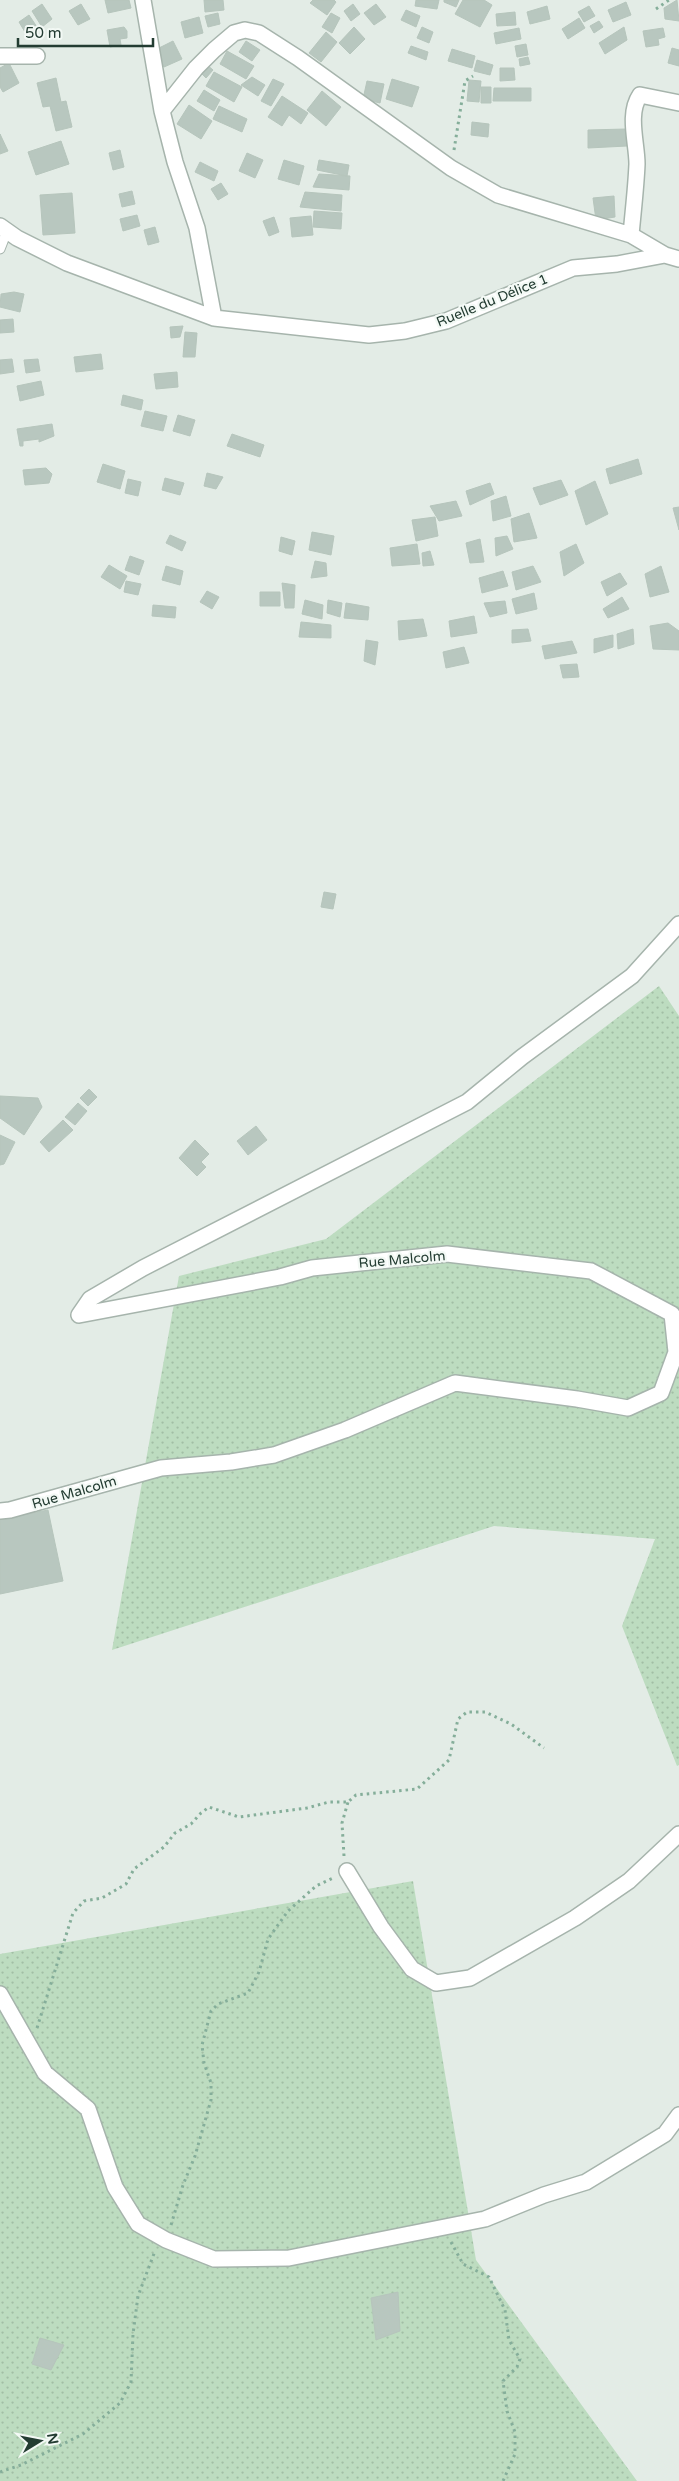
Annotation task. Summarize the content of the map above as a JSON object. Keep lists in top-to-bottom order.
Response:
{
  "streets": {
    "street": ["Ruelle du Délice 1", "Rue Malcolm"]
  },
  "scale_bar": "50 m",
  "north": "right"
}
